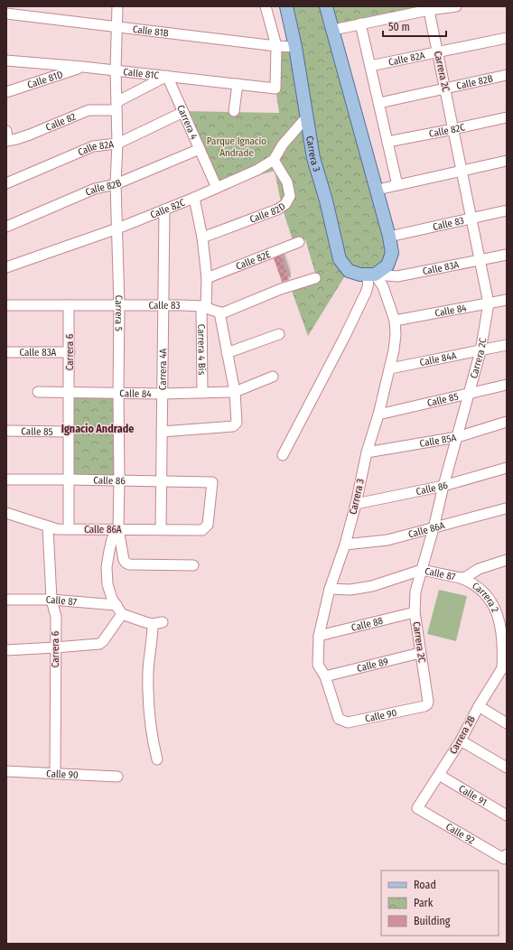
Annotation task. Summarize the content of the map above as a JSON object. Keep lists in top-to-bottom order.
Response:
{
  "streets": {
    "main road": ["Carrera 3"],
    "street": [
      "Calle 81B",
      "Calle 82A",
      "Carrera 2C",
      "Calle 81C",
      "Calle 81D",
      "Calle 82B",
      "Calle 82",
      "Carrera 4",
      "Calle 82C",
      "Calle 82D",
      "Calle 83",
      "Calle 82E",
      "Calle 83A",
      "Calle 84",
      "Carrera 5",
      "Carrera 4 Bis",
      "Carrera 6",
      "Calle 84A",
      "Carrera 4A",
      "Calle 85",
      "Calle 85A",
      "Calle 86",
      "Calle 86A",
      "Calle 87",
      "Carrera 2",
      "Calle 88",
      "Calle 89",
      "Calle 90",
      "Carrera 2B",
      "Calle 91",
      "Calle 92"
    ]
  },
  "crossings": [
    ["Calle 81B", "Calle 81C"],
    ["Calle 81B", "Carrera 3"],
    ["Calle 81B", "Carrera 5"],
    ["Calle 82A", "Carrera 2C"],
    ["Calle 82A", "Carrera 4"],
    ["Calle 82A", "Carrera 5"],
    ["Carrera 2C", "Calle 82B"],
    ["Carrera 2C", "Calle 82C"],
    ["Carrera 2C", "Calle 83"],
    ["Carrera 2C", "Calle 83A"],
    ["Carrera 2C", "Calle 84"],
    ["Carrera 2C", "Calle 84A"],
    ["Carrera 2C", "Calle 85"],
    ["Carrera 2C", "Calle 85A"],
    ["Carrera 2C", "Calle 86"],
    ["Carrera 2C", "Calle 86A"],
    ["Carrera 2C", "Calle 87"],
    ["Carrera 2C", "Calle 88"],
    ["Carrera 2C", "Calle 89"],
    ["Carrera 2C", "Calle 90"],
    ["Calle 81C", "Calle 81D"],
    ["Calle 81C", "Calle 82"],
    ["Calle 81C", "Carrera 4"],
    ["Calle 81C", "Carrera 5"],
    ["Calle 82B", "Carrera 4"],
    ["Calle 82B", "Carrera 5"],
    ["Calle 82", "Carrera 4"],
    ["Calle 82", "Carrera 5"],
    ["Carrera 4", "Calle 82C"],
    ["Calle 82C", "Carrera 3"],
    ["Calle 82C", "Calle 82D"],
    ["Calle 82C", "Carrera 5"],
    ["Calle 82C", "Carrera 4A"],
    ["Carrera 3", "Calle 83A"],
    ["Carrera 3", "Calle 84"],
    ["Carrera 3", "Calle 84A"],
    ["Carrera 3", "Calle 85"],
    ["Carrera 3", "Calle 85A"],
    ["Carrera 3", "Calle 86"],
    ["Carrera 3", "Calle 86A"],
    ["Carrera 3", "Calle 87"],
    ["Carrera 3", "Calle 88"],
    ["Carrera 3", "Calle 89"],
    ["Carrera 3", "Calle 90"],
    ["Calle 83", "Carrera 5"],
    ["Calle 83", "Carrera 4 Bis"],
    ["Calle 83", "Carrera 6"],
    ["Calle 83", "Carrera 4A"],
    ["Calle 83A", "Carrera 6"],
    ["Calle 84", "Carrera 5"],
    ["Calle 84", "Carrera 4 Bis"],
    ["Calle 84", "Carrera 6"],
    ["Calle 84", "Carrera 4A"],
    ["Carrera 5", "Calle 86"],
    ["Carrera 5", "Calle 86A"],
    ["Carrera 5", "Calle 87"],
    ["Carrera 6", "Calle 85"],
    ["Carrera 6", "Calle 86"],
    ["Carrera 6", "Calle 86A"],
    ["Carrera 6", "Calle 87"],
    ["Carrera 6", "Calle 90"],
    ["Carrera 4A", "Calle 86"],
    ["Carrera 4A", "Calle 86A"],
    ["Calle 86", "Calle 86A"],
    ["Calle 87", "Carrera 2"],
    ["Carrera 2", "Carrera 2B"],
    ["Carrera 2B", "Calle 91"],
    ["Carrera 2B", "Calle 92"]
  ],
  "districts": ["Ignacio Andrade"],
  "parks": ["Parque Ignacio Andrade"],
  "legend": ["Road", "Park", "Building"],
  "scale_bar": "50 m"
}
